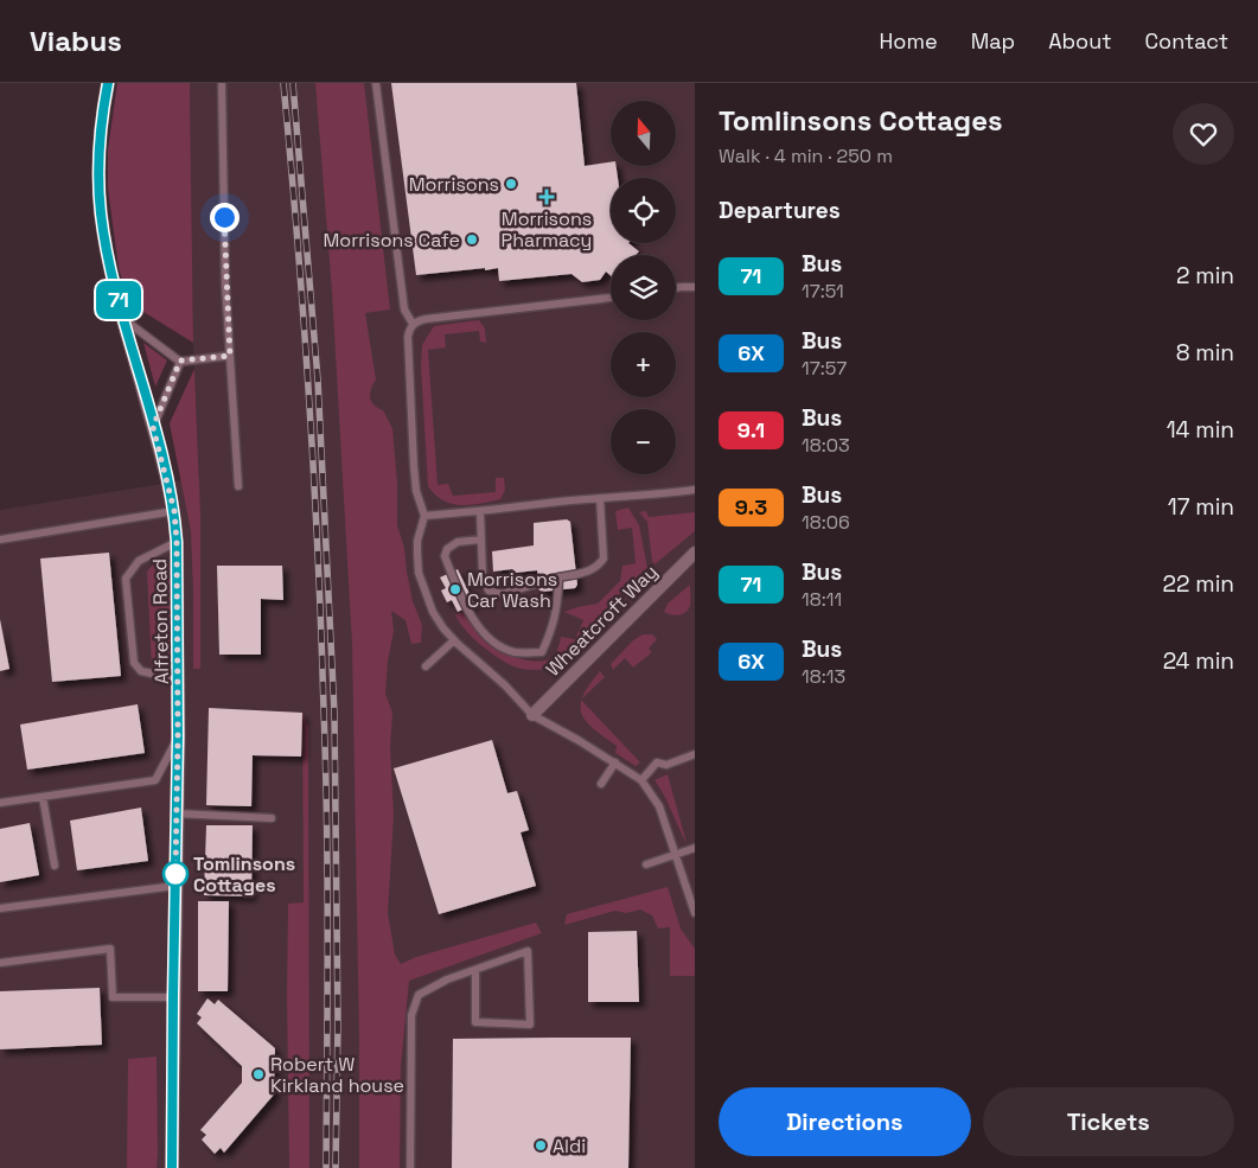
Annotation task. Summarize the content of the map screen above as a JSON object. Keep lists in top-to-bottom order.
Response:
{
  "streets": {
    "street": ["Wheatcroft Way", "Alfreton Road"]
  },
  "places": {
    "other": [
      "Morrisons",
      "Morrisons Cafe",
      "Morrisons Car Wash",
      "Tomlinsons Cottages",
      "Robert W Kirkland house",
      "Aldi"
    ],
    "health": ["Morrisons Pharmacy"]
  },
  "lines": ["bus line 71"],
  "north": "top",
  "page": {
    "header": "Viabus",
    "nav": [
      "Home",
      "Map",
      "About",
      "Contact"
    ],
    "on_map": "71",
    "heading": [
      ["Tomlinsons Cottages", "Walk · 4 min · 250 m"],
      "Departures"
    ],
    "map_buttons": ["+", "−"],
    "list": [
      {
        "mark": "71",
        "name": "Bus",
        "note": "17:51",
        "value": "2 min"
      },
      {
        "mark": "6X",
        "name": "Bus",
        "note": "17:57",
        "value": "8 min"
      },
      {
        "mark": "9.1",
        "name": "Bus",
        "note": "18:03",
        "value": "14 min"
      },
      {
        "mark": "9.3",
        "name": "Bus",
        "note": "18:06",
        "value": "17 min"
      },
      {
        "mark": "71",
        "name": "Bus",
        "note": "18:11",
        "value": "22 min"
      },
      {
        "mark": "6X",
        "name": "Bus",
        "note": "18:13",
        "value": "24 min"
      }
    ],
    "buttons": ["Directions", "Tickets"]
  }
}
